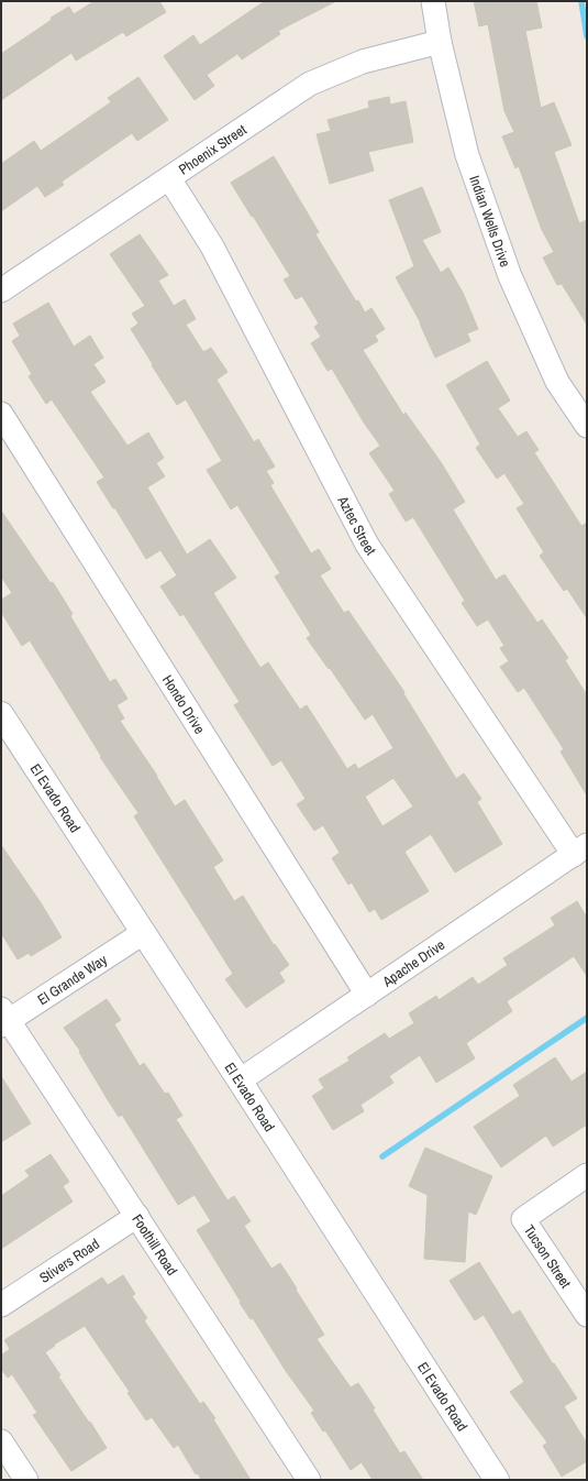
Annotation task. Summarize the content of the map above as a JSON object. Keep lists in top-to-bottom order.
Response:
{
  "streets": {
    "main road": ["El Evado Road"],
    "street": [
      "Phoenix Street",
      "Indian Wells Drive",
      "Aztec Street",
      "Hondo Drive",
      "Apache Drive",
      "El Grande Way",
      "Foothill Road",
      "Tucson Street",
      "Stivers Road"
    ]
  },
  "crossings": [
    ["Phoenix Street", "Indian Wells Drive"],
    ["Phoenix Street", "Aztec Street"],
    ["Aztec Street", "Apache Drive"],
    ["Hondo Drive", "Apache Drive"],
    ["El Evado Road", "Apache Drive"],
    ["El Evado Road", "El Grande Way"],
    ["El Grande Way", "Foothill Road"],
    ["Foothill Road", "Stivers Road"]
  ]
}
